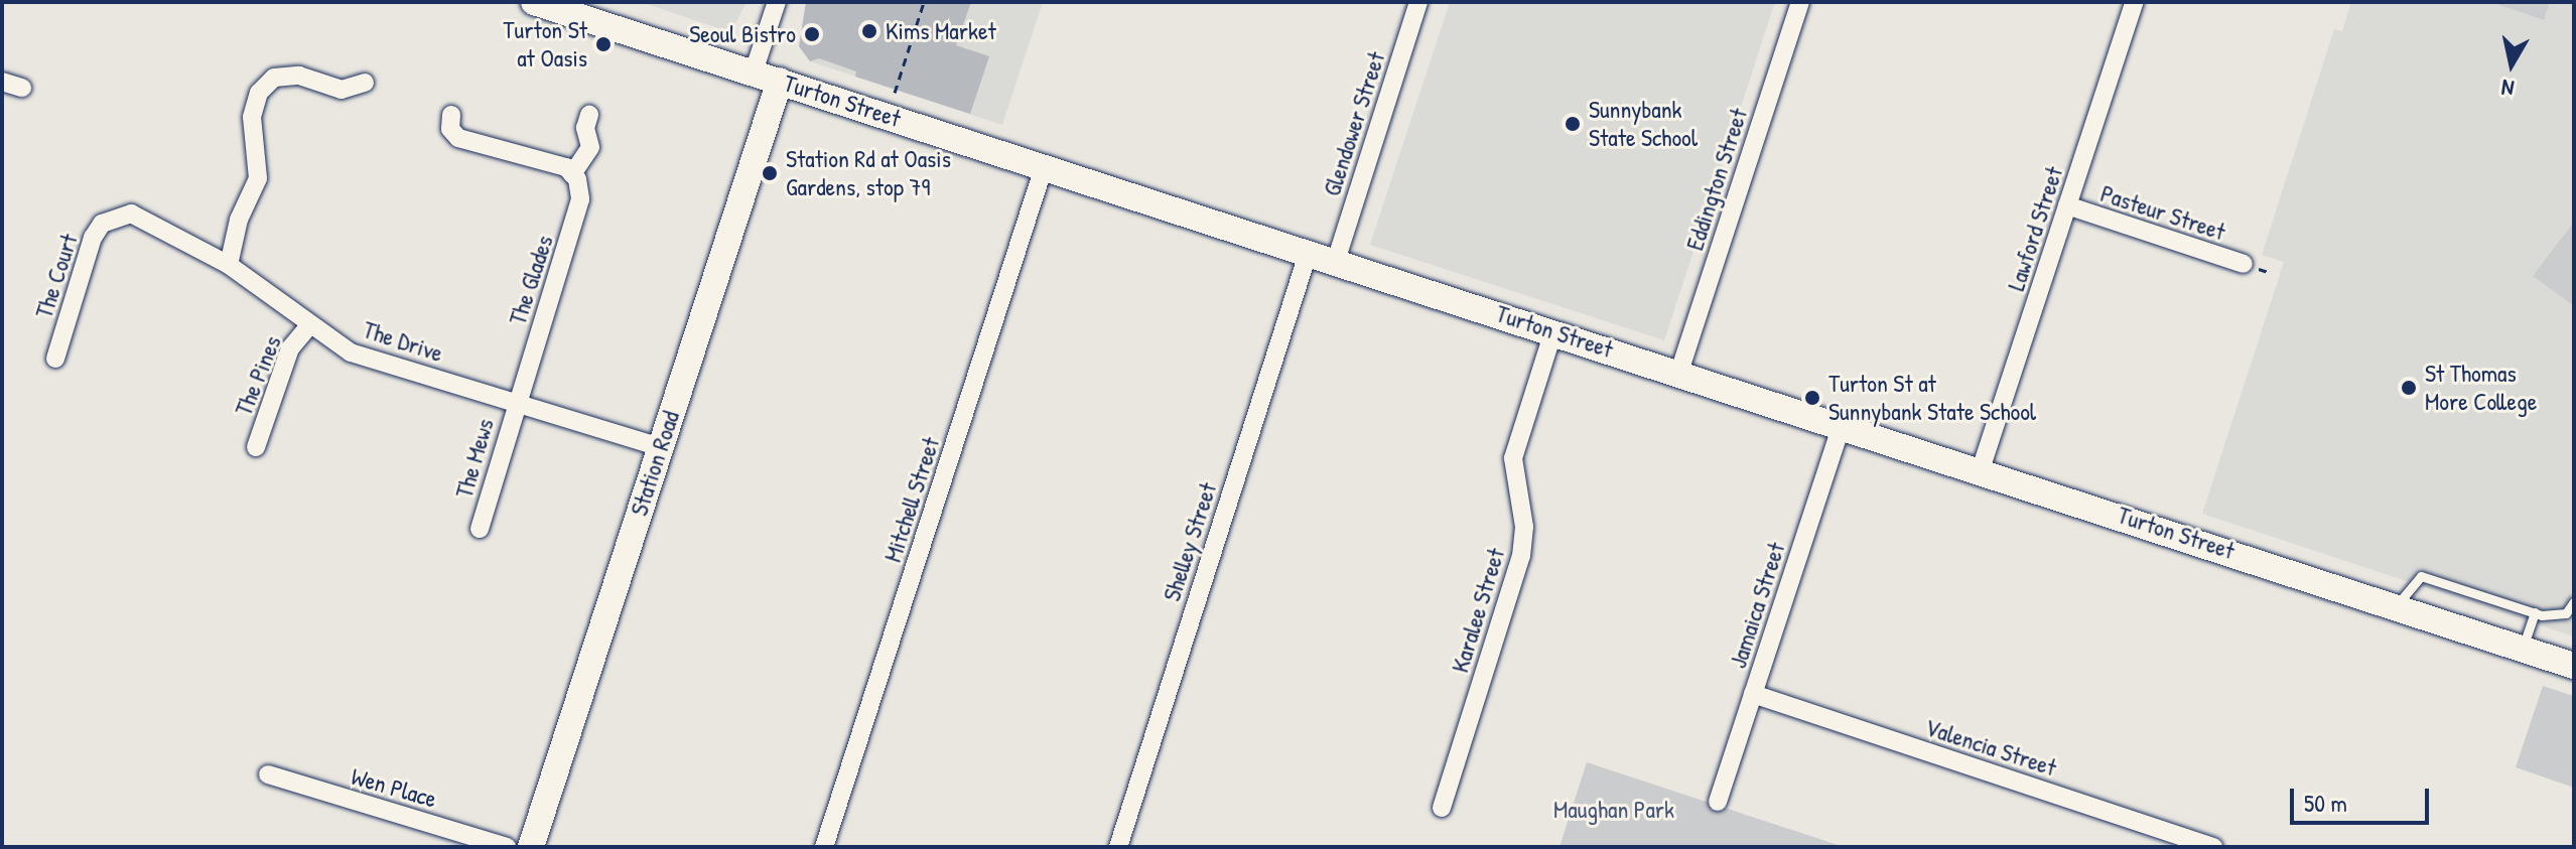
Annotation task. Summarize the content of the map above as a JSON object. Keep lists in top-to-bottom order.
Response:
{
  "streets": {
    "street": [
      "Turton Street",
      "Glendower Street",
      "Eddington Street",
      "Pasteur Street",
      "Lawford Street",
      "The Court",
      "The Glades",
      "The Drive",
      "The Pines",
      "The Mews",
      "Station Road",
      "Mitchell Street",
      "Shelley Street",
      "Jamaica Street",
      "Karalee Street",
      "Valencia Street",
      "Wen Place"
    ]
  },
  "crossings": [
    ["Turton Street", "Glendower Street"],
    ["Turton Street", "Eddington Street"],
    ["Turton Street", "Lawford Street"],
    ["Turton Street", "Station Road"],
    ["Turton Street", "Mitchell Street"],
    ["Turton Street", "Shelley Street"],
    ["Turton Street", "Jamaica Street"],
    ["Turton Street", "Karalee Street"],
    ["Pasteur Street", "Lawford Street"],
    ["The Court", "The Drive"],
    ["The Glades", "The Drive"],
    ["The Glades", "The Mews"],
    ["The Drive", "The Pines"],
    ["The Drive", "The Mews"],
    ["The Drive", "Station Road"],
    ["Jamaica Street", "Valencia Street"]
  ],
  "parks": ["Maughan Park"],
  "places": [
    "Kims Market",
    "Seoul Bistro",
    "Turton St at Oasis",
    "Sunnybank State School",
    "Station Rd at Oasis Gardens, stop 79",
    "St Thomas More College",
    "Turton St at Sunnybank State School"
  ],
  "scale_bar": "50 m",
  "north": "bottom"
}
